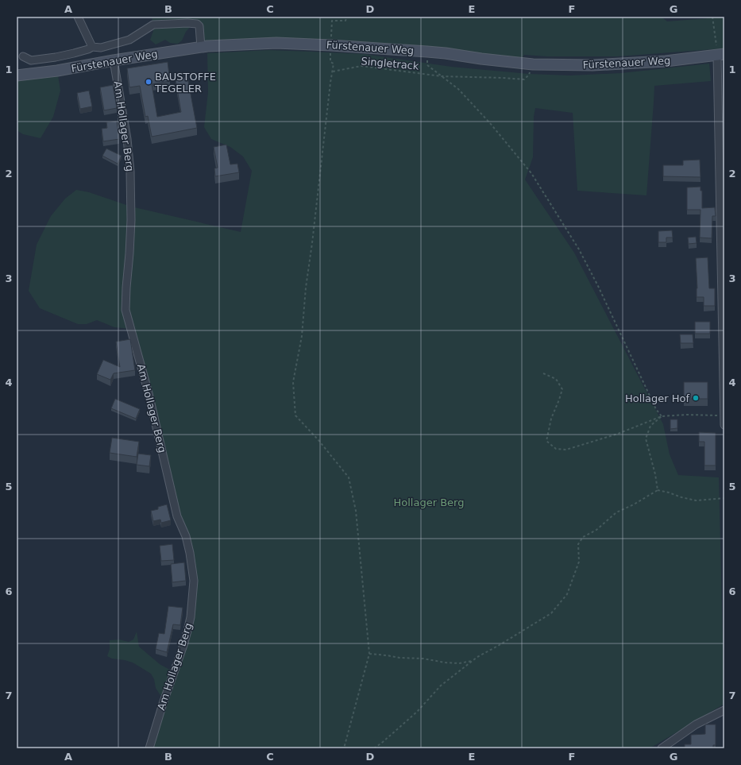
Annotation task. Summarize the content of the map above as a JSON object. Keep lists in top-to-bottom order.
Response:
{
  "streets": {
    "street": ["Fürstenauer Weg", "Am Hollager Berg"],
    "path": ["Singletrack"]
  },
  "crossings": [
    ["Fürstenauer Weg", "Singletrack"],
    ["Fürstenauer Weg", "Am Hollager Berg"]
  ],
  "parks": ["Hollager Berg"],
  "places": ["BAUSTOFFE TEGELER", "Hollager Hof"],
  "grid": {
    "columns": [
      "A",
      "B",
      "C",
      "D",
      "E",
      "F",
      "G"
    ],
    "rows": [
      "1",
      "2",
      "3",
      "4",
      "5",
      "6",
      "7"
    ]
  }
}
